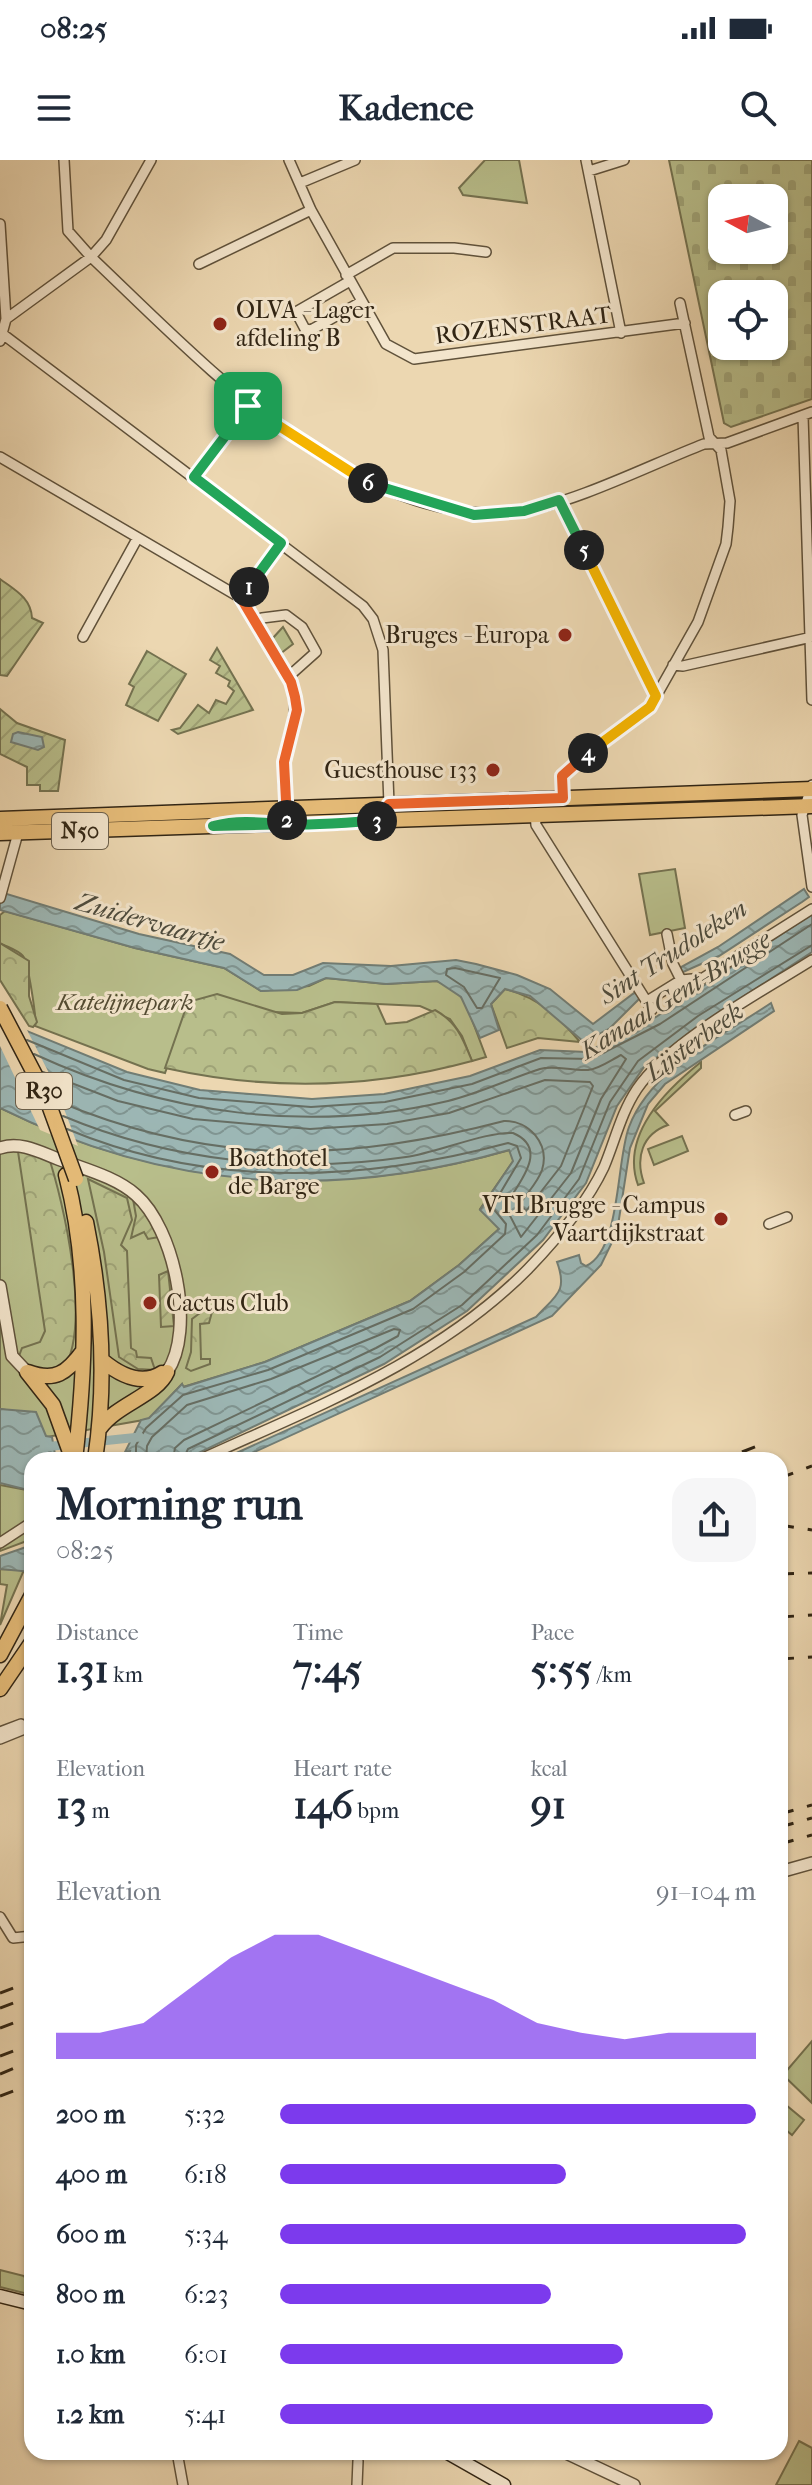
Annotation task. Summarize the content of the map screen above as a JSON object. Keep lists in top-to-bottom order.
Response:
{
  "streets": {
    "main road": ["N50", "R30"],
    "street": ["ROZENSTRAAT"]
  },
  "water": [
    "Zuidervaartje",
    "Sint Trudoleken",
    "Kanaal Gent-Brugge",
    "Lijsterbeek"
  ],
  "parks": ["Katelijnepark"],
  "places": [
    "OLVA - Lager afdeling B",
    "Bruges - Europa",
    "Guesthouse 133",
    "Boathotel de Barge",
    "VTI Brugge - Campus Vaartdijkstraat",
    "Cactus Club"
  ],
  "north": "left",
  "page": {
    "status": "08:25",
    "header": "Kadence",
    "pins": [
      "6",
      "5",
      "1",
      "4",
      "2",
      "3"
    ],
    "heading": ["Morning run", "08:25"],
    "stats": [
      ["Distance", "1.31 km"],
      ["Time", "7:45"],
      ["Pace", "5:55 /km"],
      ["Elevation", "13 m"],
      ["Heart rate", "146 bpm"],
      ["kcal", "91"]
    ],
    "chart": ["Elevation", "91–104 m"],
    "list": [
      {
        "name": "200 m",
        "note": "5:32"
      },
      {
        "name": "400 m",
        "note": "6:18"
      },
      {
        "name": "600 m",
        "note": "5:34"
      },
      {
        "name": "800 m",
        "note": "6:23"
      },
      {
        "name": "1.0 km",
        "note": "6:01"
      },
      {
        "name": "1.2 km",
        "note": "5:41"
      }
    ]
  }
}
